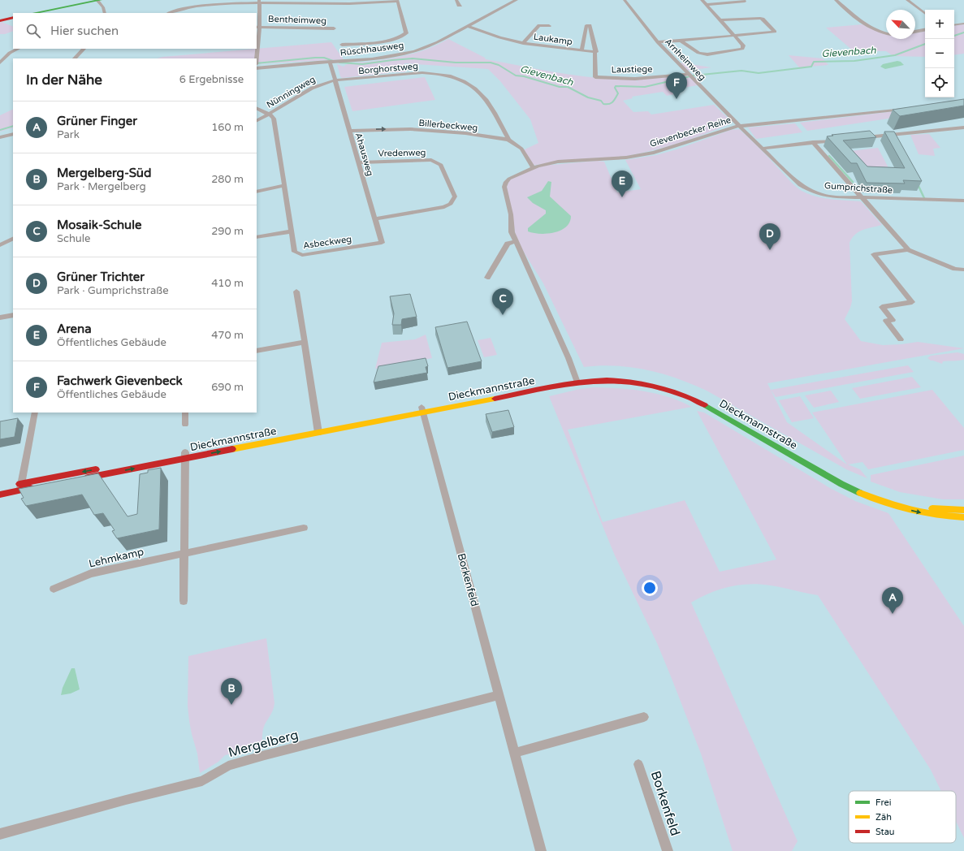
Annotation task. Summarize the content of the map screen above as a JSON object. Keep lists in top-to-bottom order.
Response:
{
  "streets": {
    "street": [
      "Bentheimweg",
      "Laukamp",
      "Rüschhausweg",
      "Arnheimweg",
      "Borghorstweg",
      "Laustiege",
      "Nünningweg",
      "Billerbeckweg",
      "Gievenbecker Reihe",
      "Vredenweg",
      "Ahausweg",
      "Gumprichstraße",
      "Asbeckweg",
      "Dieckmannstraße",
      "Lehmkamp",
      "Borkenfeld",
      "Mergelberg"
    ]
  },
  "crossings": [
    ["Laukamp", "Rüschhausweg"],
    ["Laukamp", "Laustiege"],
    ["Rüschhausweg", "Ahausweg"],
    ["Arnheimweg", "Laustiege"],
    ["Arnheimweg", "Gievenbecker Reihe"],
    ["Arnheimweg", "Gumprichstraße"],
    ["Borghorstweg", "Nünningweg"],
    ["Borghorstweg", "Billerbeckweg"],
    ["Borghorstweg", "Ahausweg"],
    ["Nünningweg", "Ahausweg"],
    ["Nünningweg", "Asbeckweg"],
    ["Billerbeckweg", "Gievenbecker Reihe"],
    ["Billerbeckweg", "Ahausweg"],
    ["Gievenbecker Reihe", "Gumprichstraße"],
    ["Gievenbecker Reihe", "Dieckmannstraße"],
    ["Vredenweg", "Ahausweg"],
    ["Ahausweg", "Asbeckweg"],
    ["Dieckmannstraße", "Borkenfeld"],
    ["Borkenfeld", "Mergelberg"]
  ],
  "one_way": ["Billerbeckweg"],
  "water": ["Gievenbach"],
  "legend": ["Frei", "Zäh", "Stau"],
  "north": "top left",
  "page": {
    "map_buttons": ["+", "−"],
    "search": "Hier suchen",
    "heading": ["In der Nähe", "6 Ergebnisse"],
    "pins": [
      "F",
      "E",
      "D",
      "C",
      "A",
      "B"
    ],
    "list": [
      {
        "mark": "A",
        "name": "Grüner Finger",
        "note": "Park",
        "value": "160 m"
      },
      {
        "mark": "B",
        "name": "Mergelberg-Süd",
        "note": "Park · Mergelberg",
        "value": "280 m"
      },
      {
        "mark": "C",
        "name": "Mosaik-Schule",
        "note": "Schule",
        "value": "290 m"
      },
      {
        "mark": "D",
        "name": "Grüner Trichter",
        "note": "Park · Gumprichstraße",
        "value": "410 m"
      },
      {
        "mark": "E",
        "name": "Arena",
        "note": "Öffentliches Gebäude",
        "value": "470 m"
      },
      {
        "mark": "F",
        "name": "Fachwerk Gievenbeck",
        "note": "Öffentliches Gebäude",
        "value": "690 m"
      }
    ]
  }
}
